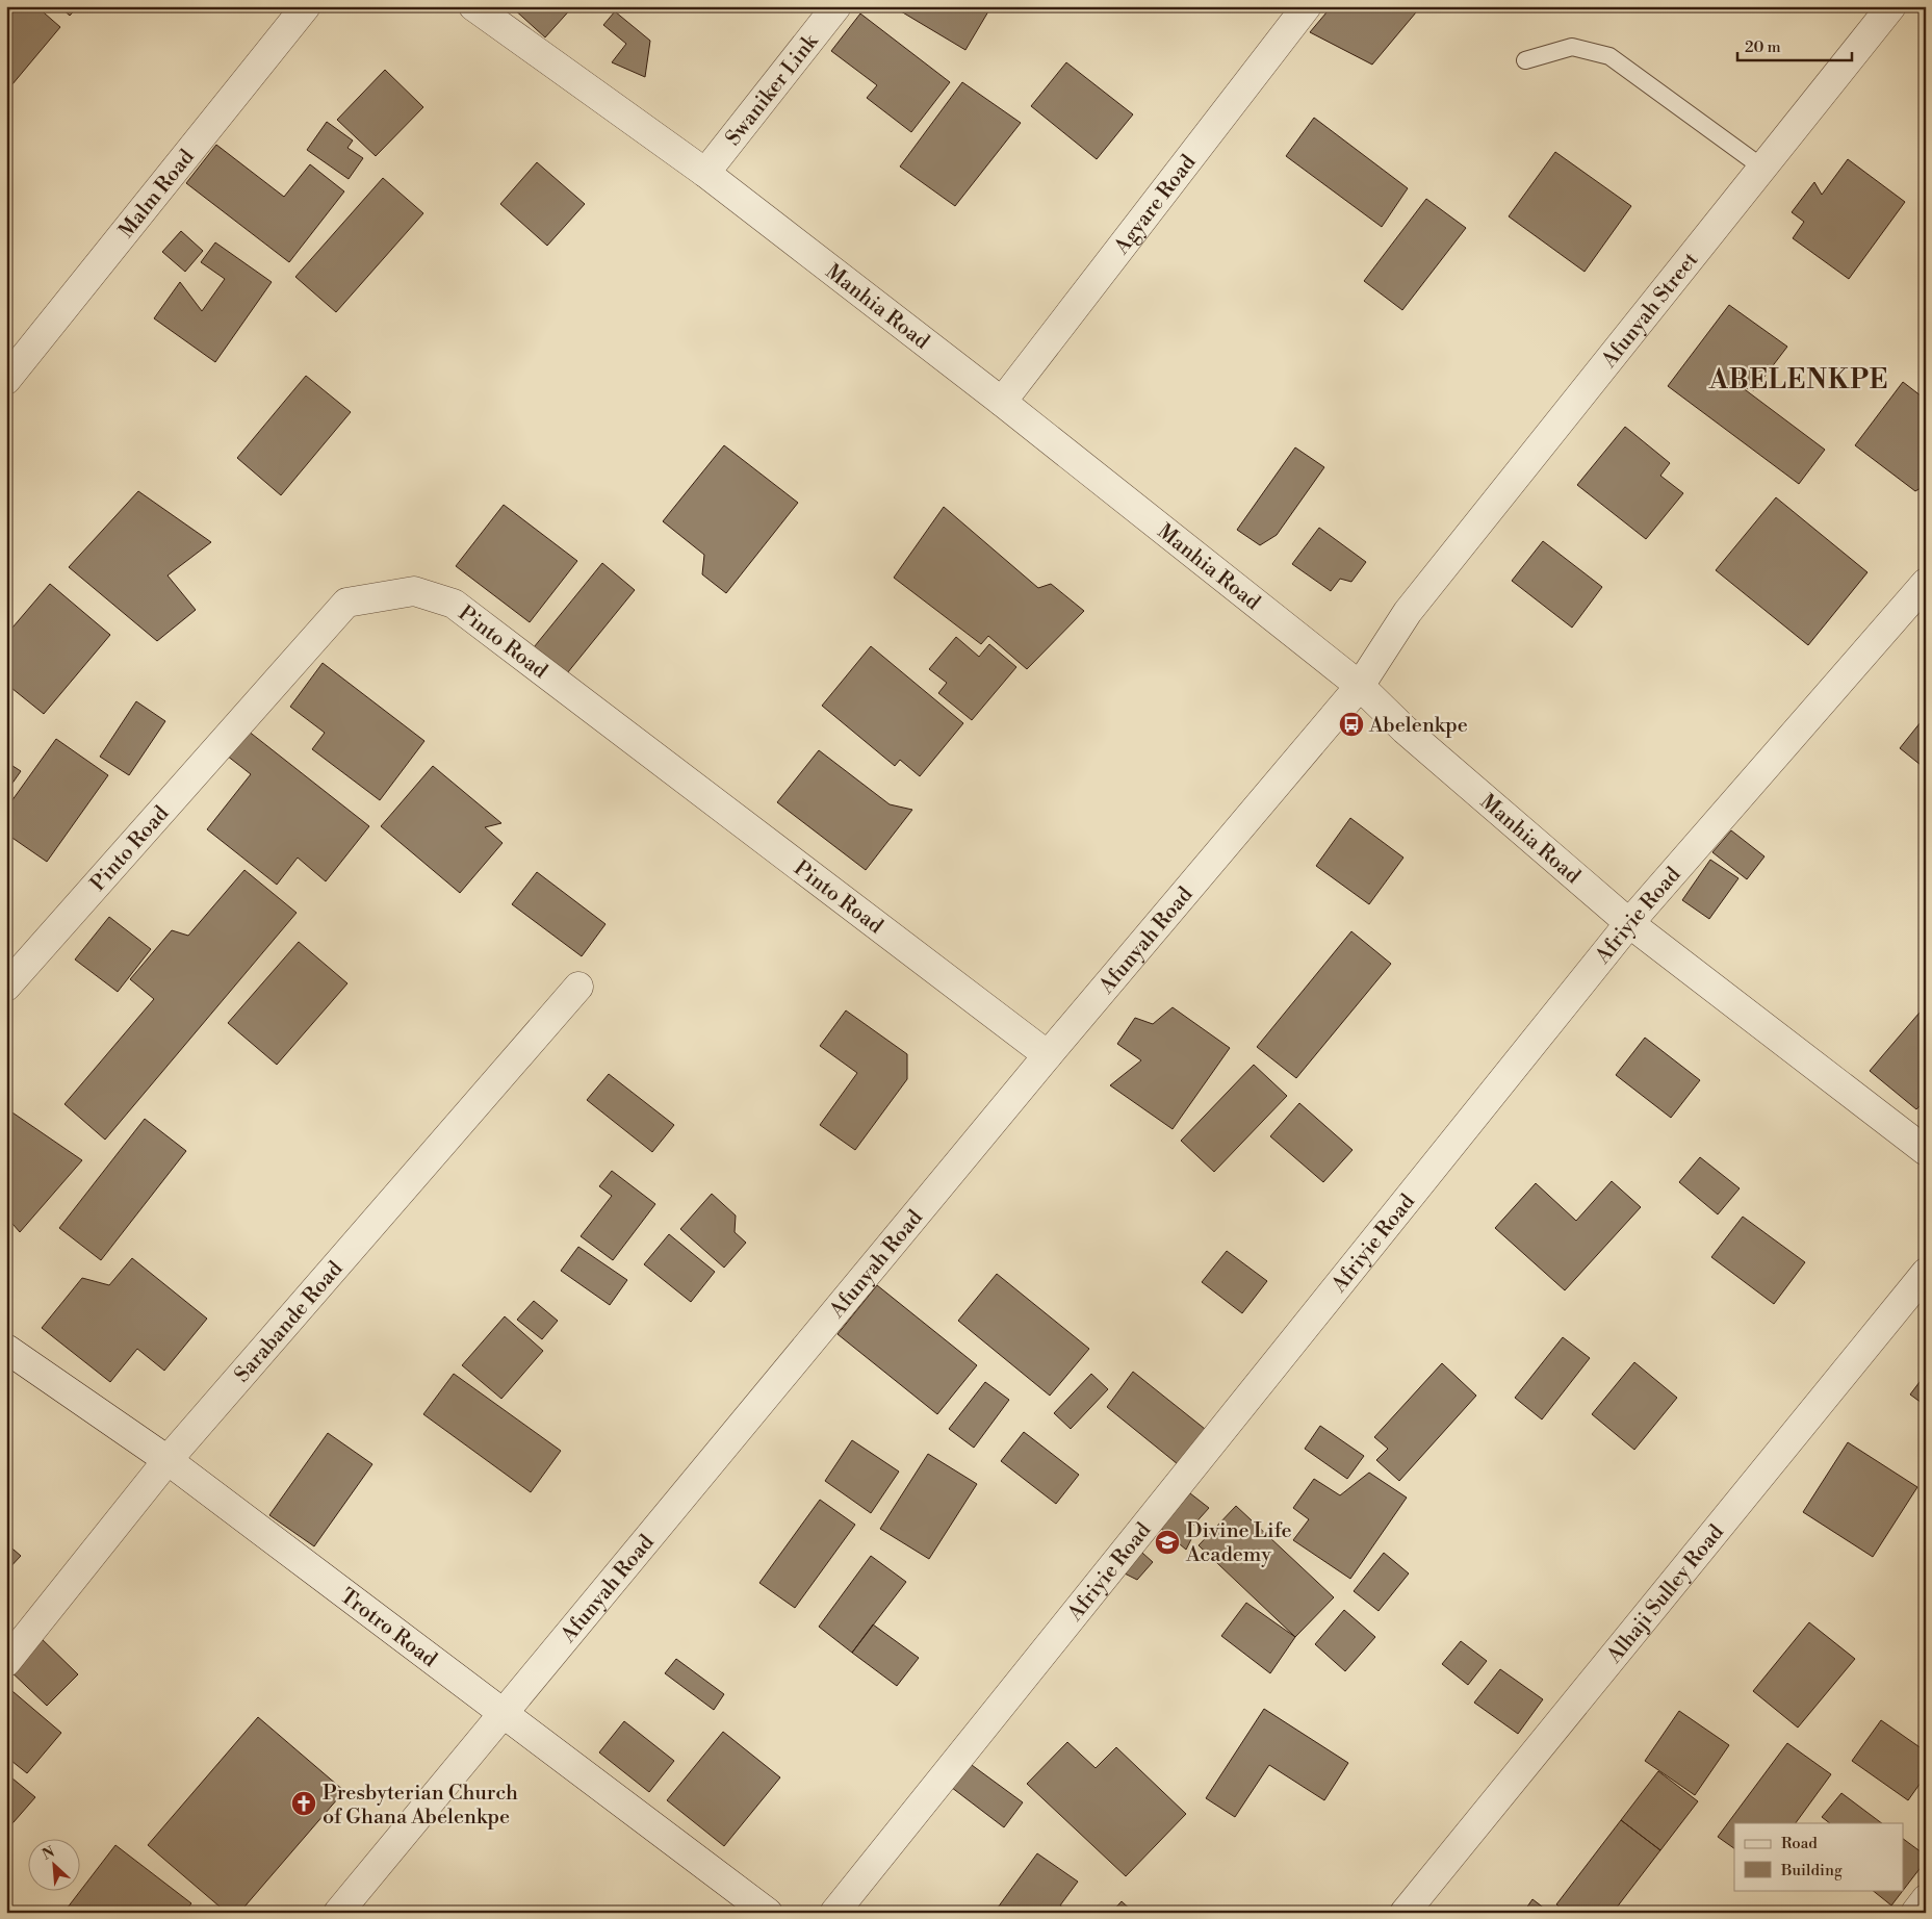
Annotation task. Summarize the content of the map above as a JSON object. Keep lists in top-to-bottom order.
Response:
{
  "streets": {
    "street": [
      "Swaniker Link",
      "Malm Road",
      "Agyare Road",
      "Manhia Road",
      "Afunyah Street",
      "Pinto Road",
      "Afriyie Road",
      "Afunyah Road",
      "Sarabande Road",
      "Alhaji Sulley Road",
      "Trotro Road"
    ]
  },
  "crossings": [
    ["Swaniker Link", "Manhia Road"],
    ["Agyare Road", "Manhia Road"],
    ["Manhia Road", "Afriyie Road"],
    ["Manhia Road", "Afunyah Road"],
    ["Afunyah Street", "Afunyah Road"],
    ["Pinto Road", "Afunyah Road"],
    ["Afunyah Road", "Trotro Road"],
    ["Sarabande Road", "Trotro Road"]
  ],
  "districts": ["ABELENKPE"],
  "places": {
    "bus stop": ["Abelenkpe"],
    "school or university": ["Divine Life Academy"],
    "church": ["Presbyterian Church of Ghana Abelenkpe"]
  },
  "legend": ["Road", "Building"],
  "scale_bar": "20 m",
  "north": "top left"
}
